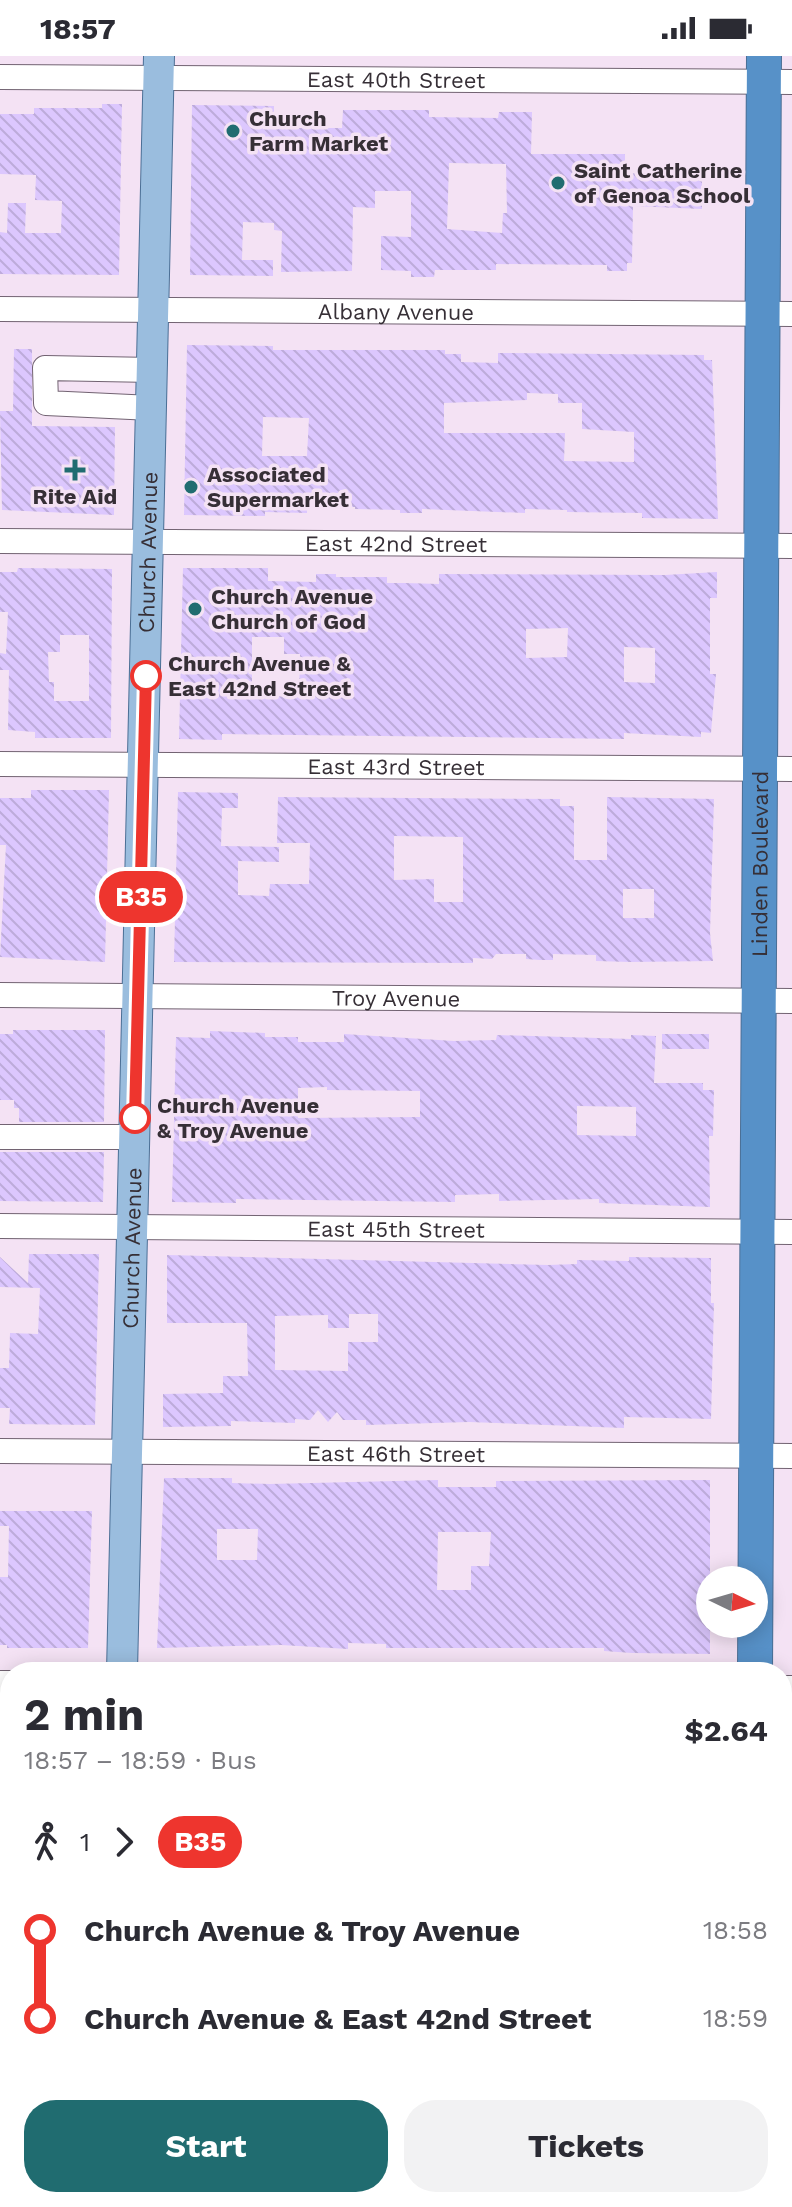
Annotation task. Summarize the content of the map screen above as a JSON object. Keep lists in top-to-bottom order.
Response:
{
  "streets": {
    "highway": ["Linden Boulevard"],
    "main road": ["Church Avenue"],
    "street": [
      "East 40th Street",
      "Albany Avenue",
      "East 42nd Street",
      "East 43rd Street",
      "Troy Avenue",
      "East 45th Street",
      "East 46th Street"
    ]
  },
  "crossings": [
    ["East 40th Street", "Church Avenue"],
    ["East 40th Street", "Linden Boulevard"],
    ["Albany Avenue", "Church Avenue"],
    ["Albany Avenue", "Linden Boulevard"],
    ["East 42nd Street", "Church Avenue"],
    ["East 42nd Street", "Linden Boulevard"],
    ["Church Avenue", "East 43rd Street"],
    ["Church Avenue", "Troy Avenue"],
    ["Church Avenue", "East 45th Street"],
    ["Church Avenue", "East 46th Street"],
    ["East 43rd Street", "Linden Boulevard"],
    ["Linden Boulevard", "Troy Avenue"],
    ["Linden Boulevard", "East 45th Street"],
    ["Linden Boulevard", "East 46th Street"]
  ],
  "places": {
    "other": [
      "Church Farm Market",
      "Saint Catherine of Genoa School",
      "Associated Supermarket",
      "Church Avenue Church of God",
      "Church Avenue & East 42nd Street",
      "Church Avenue & Troy Avenue"
    ],
    "health": ["Rite Aid"]
  },
  "lines": ["bus line B35"],
  "north": "right",
  "page": {
    "status": "18:57",
    "on_map": "B35",
    "heading": ["2 min", "18:57 – 18:59 · Bus", "$2.64"],
    "legs": ["1", "B35"],
    "list": [
      {
        "name": "Church Avenue & Troy Avenue",
        "value": "18:58"
      },
      {
        "name": "Church Avenue & East 42nd Street",
        "value": "18:59"
      }
    ],
    "buttons": ["Start", "Tickets"]
  }
}
